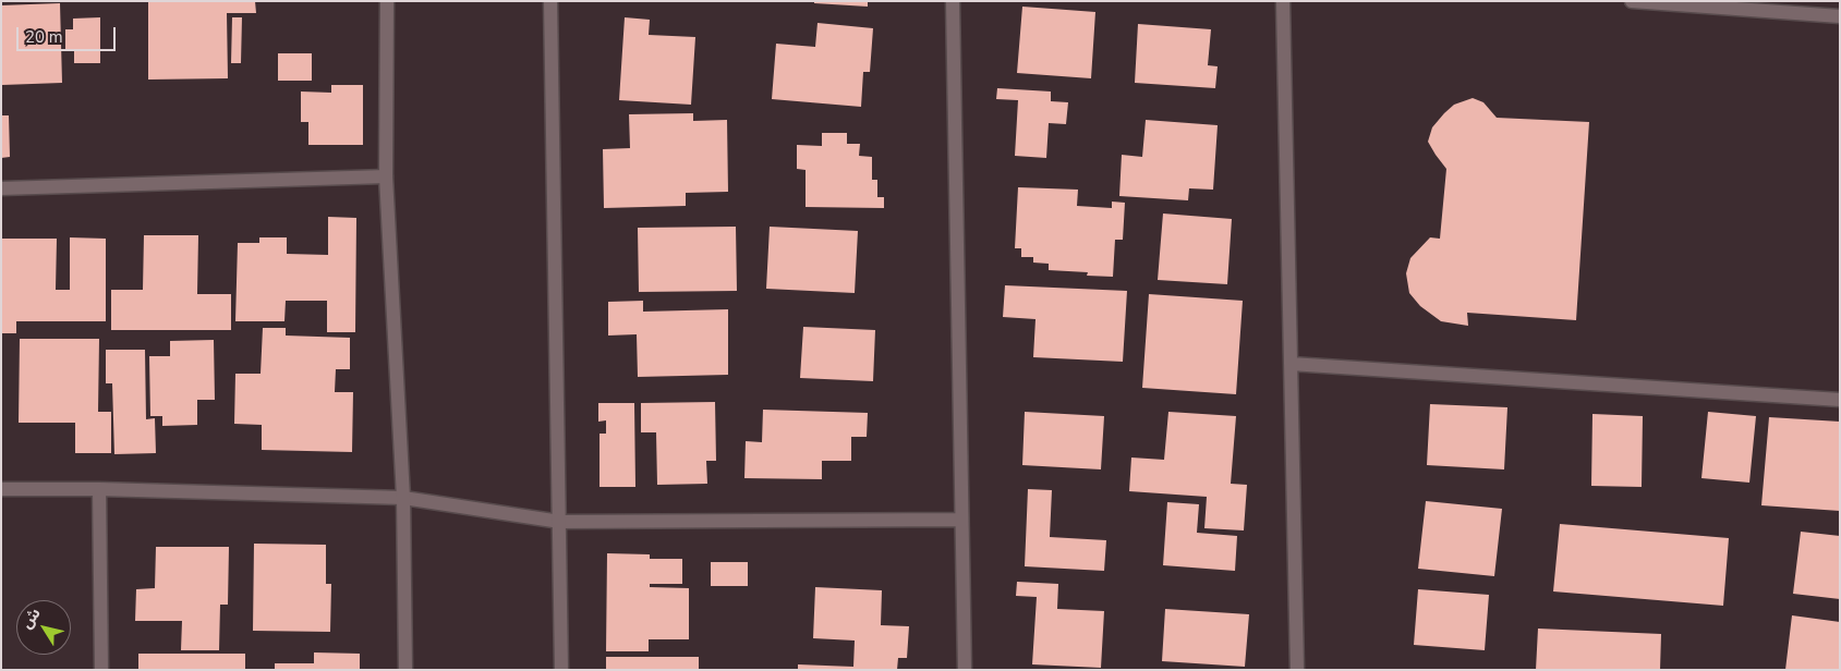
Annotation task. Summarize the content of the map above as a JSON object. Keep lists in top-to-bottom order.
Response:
{
  "scale_bar": "20 m",
  "north": "top left"
}
